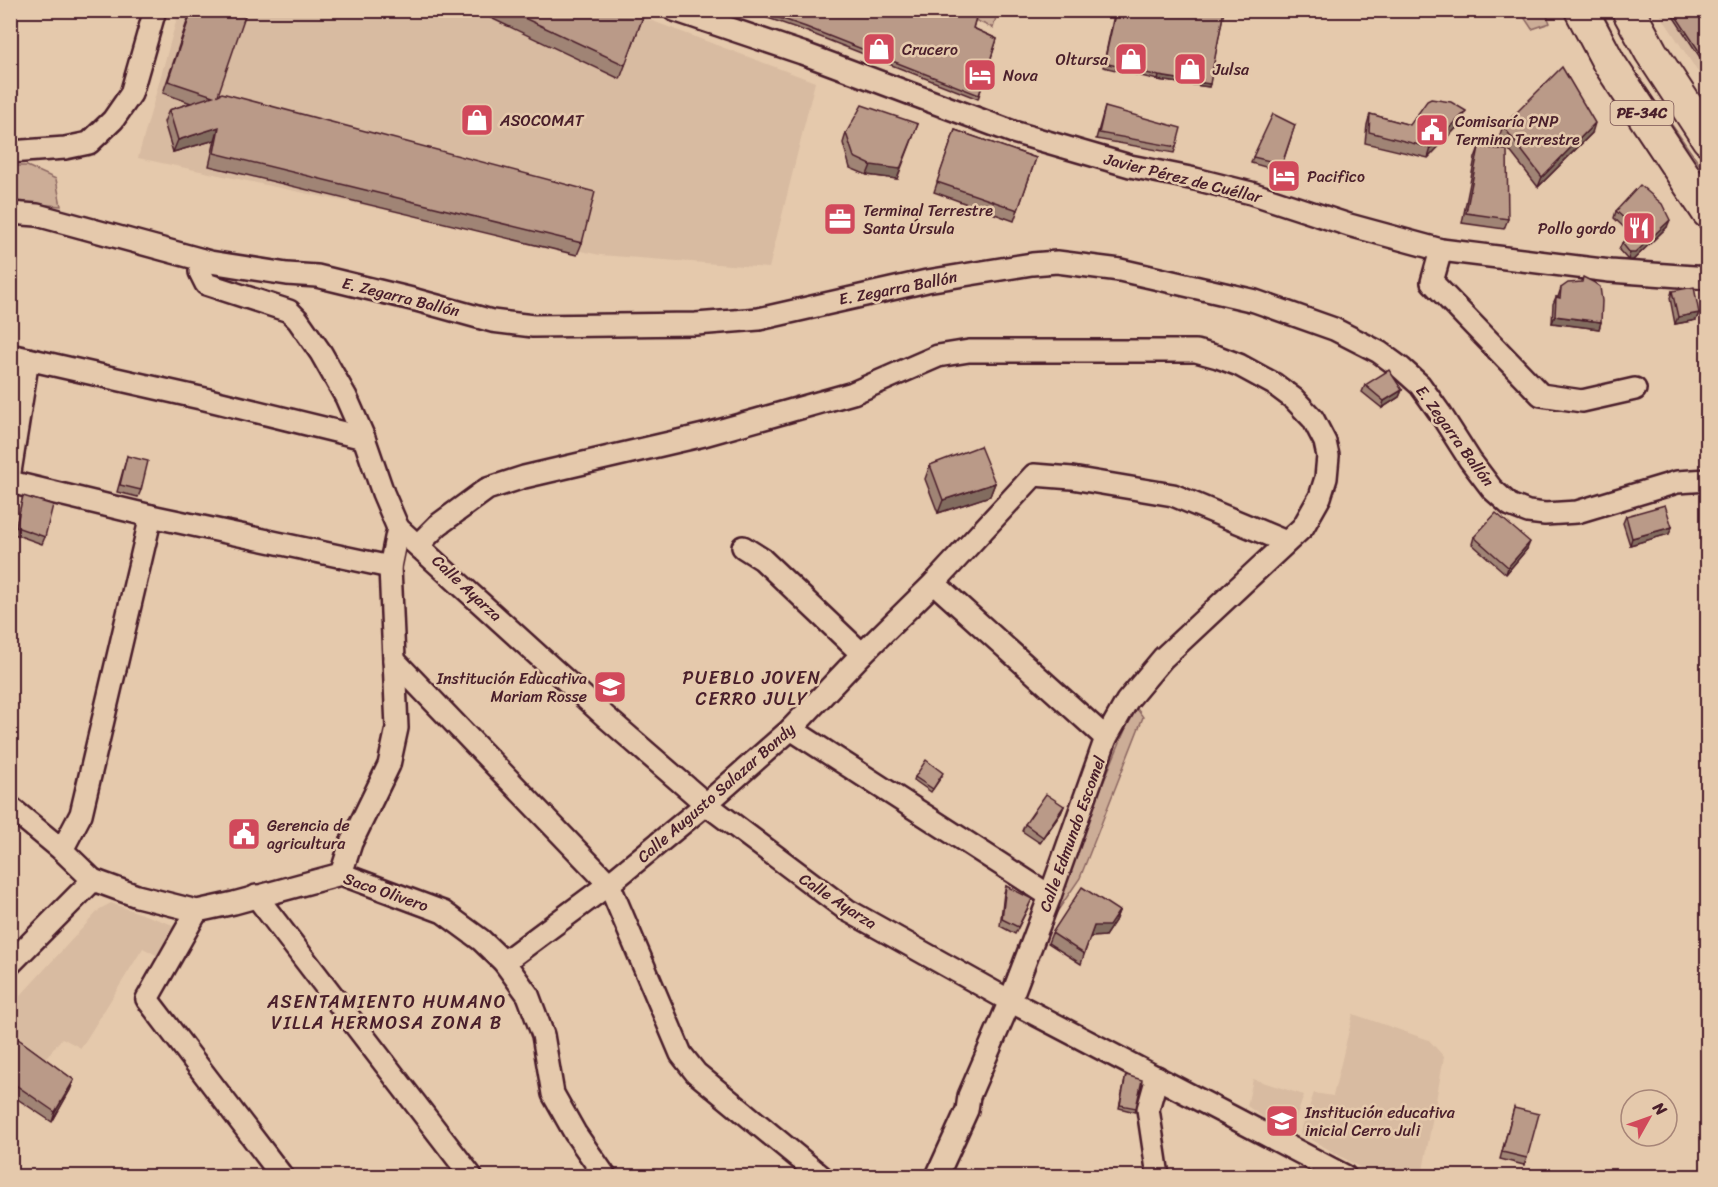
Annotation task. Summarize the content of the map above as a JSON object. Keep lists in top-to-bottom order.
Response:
{
  "streets": {
    "highway": ["PE-34C"],
    "street": [
      "Javier Pérez de Cuéllar",
      "E. Zegarra Ballón",
      "Calle Ayarza",
      "Calle Augusto Salazar Bondy",
      "Calle Edmundo Escomel",
      "Saco Olivero"
    ]
  },
  "crossings": [
    ["Calle Ayarza", "Calle Augusto Salazar Bondy"],
    ["Calle Ayarza", "Calle Edmundo Escomel"],
    ["Calle Augusto Salazar Bondy", "Calle Edmundo Escomel"],
    ["Calle Augusto Salazar Bondy", "Saco Olivero"]
  ],
  "districts": ["PUEBLO JOVEN CERRO JULY", "ASENTAMIENTO HUMANO VILLA HERMOSA ZONA B"],
  "places": {
    "shop": [
      "Crucero",
      "Oltursa",
      "Julsa",
      "ASOCOMAT"
    ],
    "hotel": ["Nova", "Pacifico"],
    "public building": ["Comisaría PNP Termina Terrestre", "Gerencia de agricultura"],
    "office": ["Terminal Terrestre Santa Úrsula"],
    "restaurant": ["Pollo gordo"],
    "school or university": ["Institución Educativa Mariam Rosse", "Institución educativa inicial Cerro Juli"]
  },
  "north": "top right"
}
